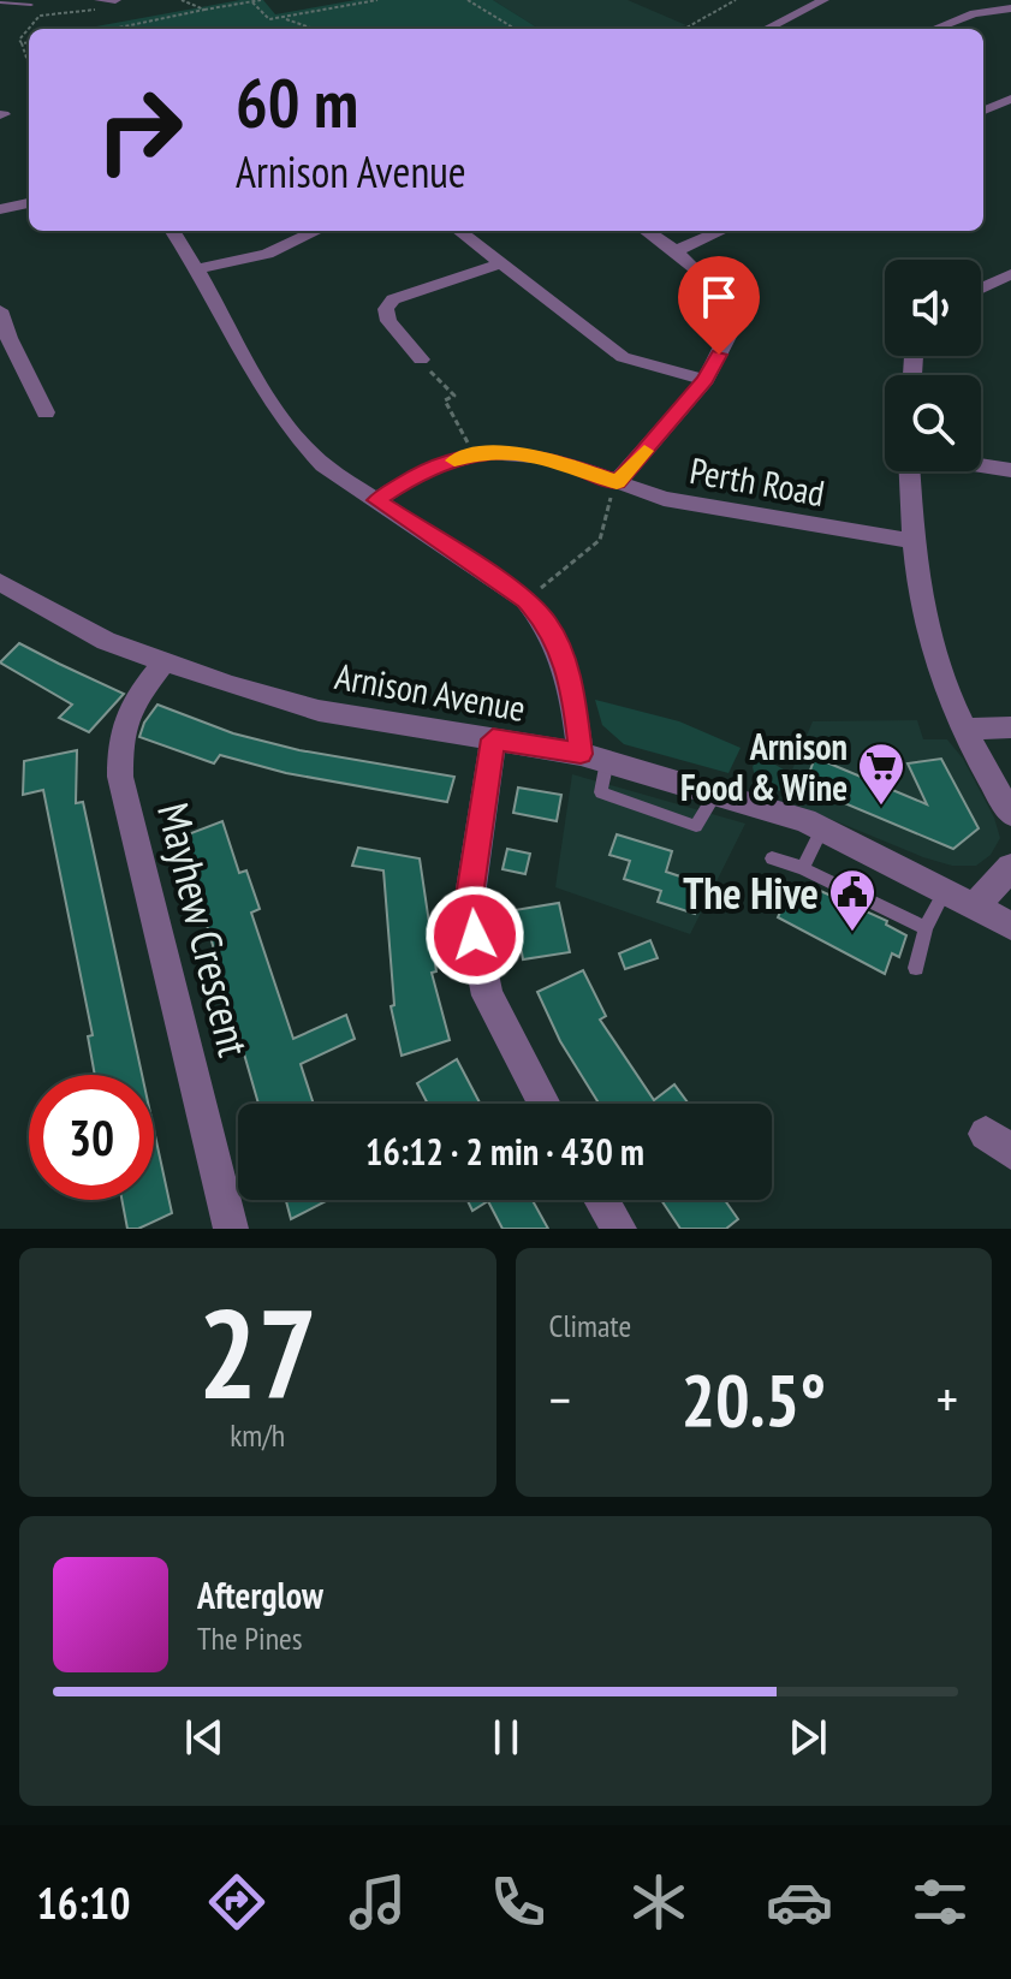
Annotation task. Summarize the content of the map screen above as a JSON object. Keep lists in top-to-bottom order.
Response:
{
  "streets": {
    "street": ["Perth Road", "Arnison Avenue", "Mayhew Crescent"]
  },
  "crossings": [
    ["Arnison Avenue", "Mayhew Crescent"]
  ],
  "places": {
    "supermarket": ["Arnison Food & Wine"],
    "public building": ["The Hive"]
  },
  "page": {
    "turn": ["60 m", "Arnison Avenue"],
    "limit": "30",
    "trip": "16:12 · 2 min · 430 m",
    "tile": [
      ["27", "km/h"],
      "Climate"
    ],
    "heat": ["−", "20.5°", "+"],
    "song": ["Afterglow", "The Pines"],
    "tabs": "16:10"
  }
}
